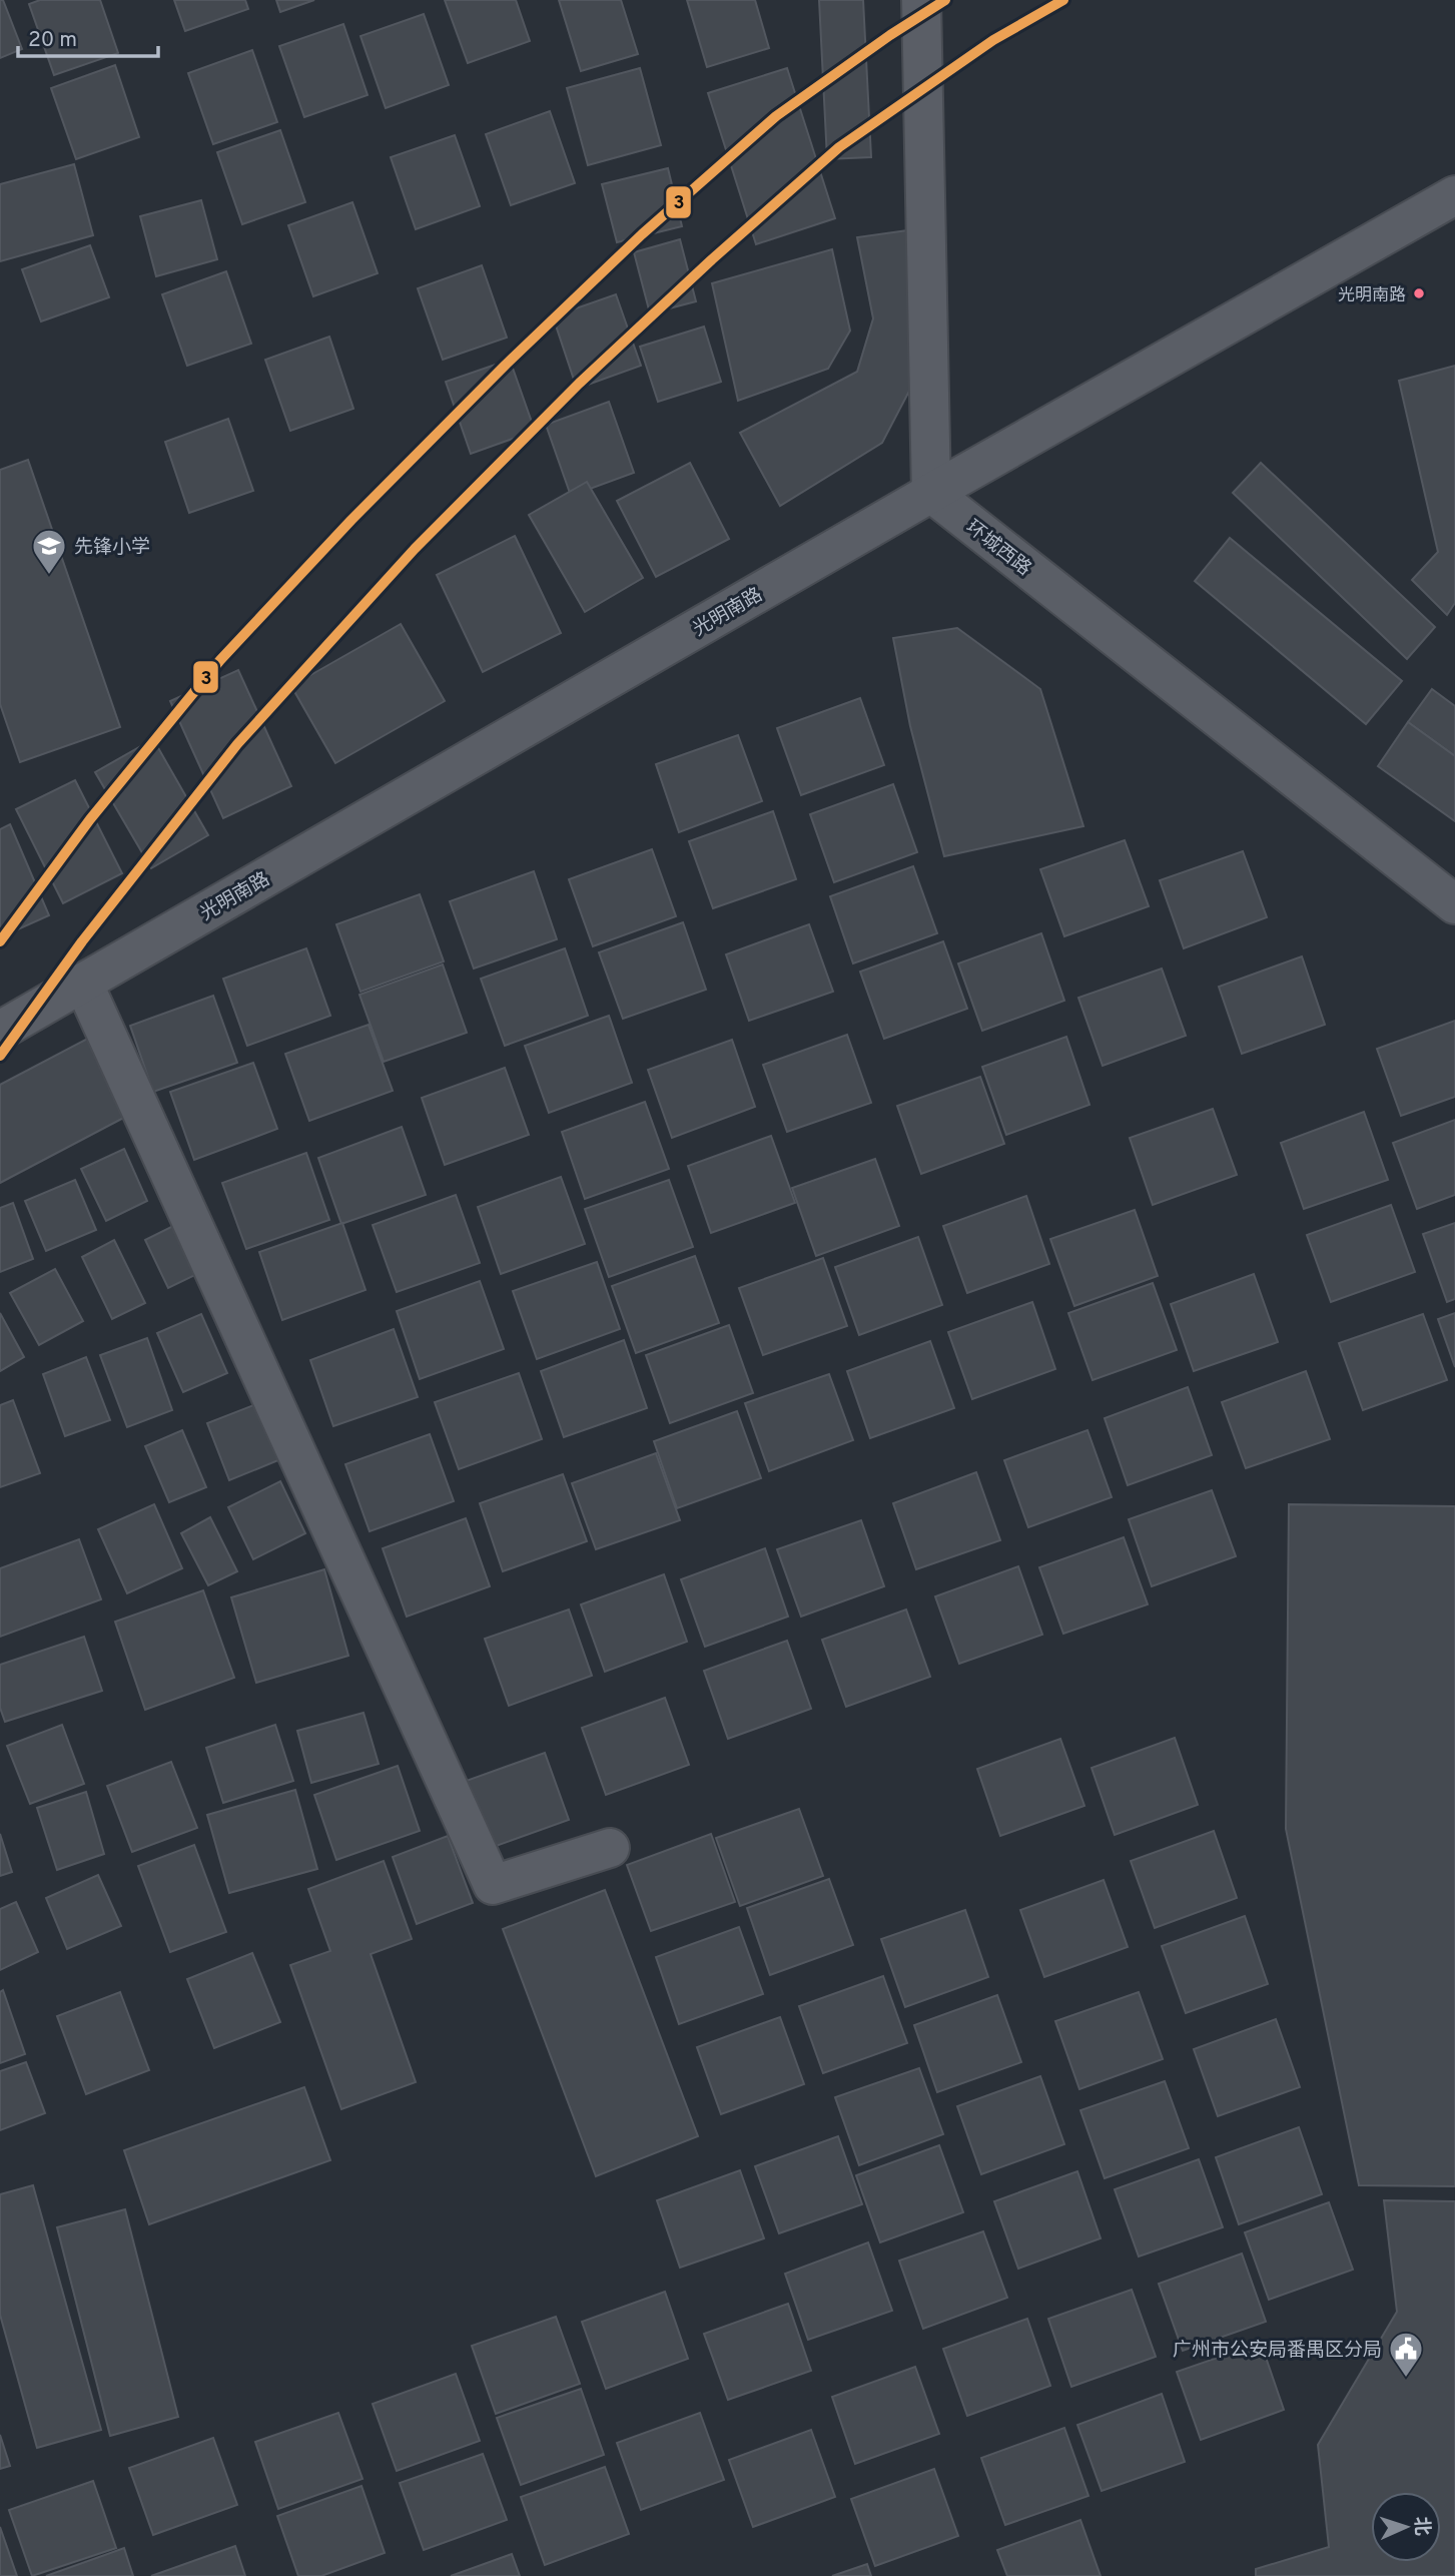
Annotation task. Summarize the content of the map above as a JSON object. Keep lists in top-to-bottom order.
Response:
{
  "streets": {
    "street": ["环城西路", "光明南路"]
  },
  "crossings": [
    ["环城西路", "光明南路"]
  ],
  "places": {
    "other": ["光明南路"],
    "school or university": ["先锋小学"],
    "public building": ["广州市公安局番禺区分局"]
  },
  "lines": ["transit line 3"],
  "scale_bar": "20 m",
  "north": "right"
}
